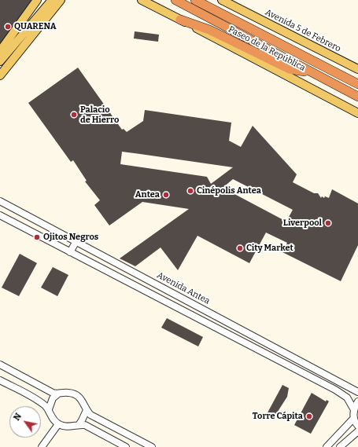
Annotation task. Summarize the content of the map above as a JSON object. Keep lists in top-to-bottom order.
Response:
{
  "streets": {
    "highway": ["Paseo de la República"],
    "main road": ["Avenida 5 de Febrero"],
    "street": ["Avenida Antea"]
  },
  "places": [
    "QUARENA",
    "Palacio de Hierro",
    "Cinépolis Antea",
    "Antea",
    "Liverpool",
    "Ojitos Negros",
    "City Market",
    "Torre Cápita"
  ],
  "north": "top left"
}
